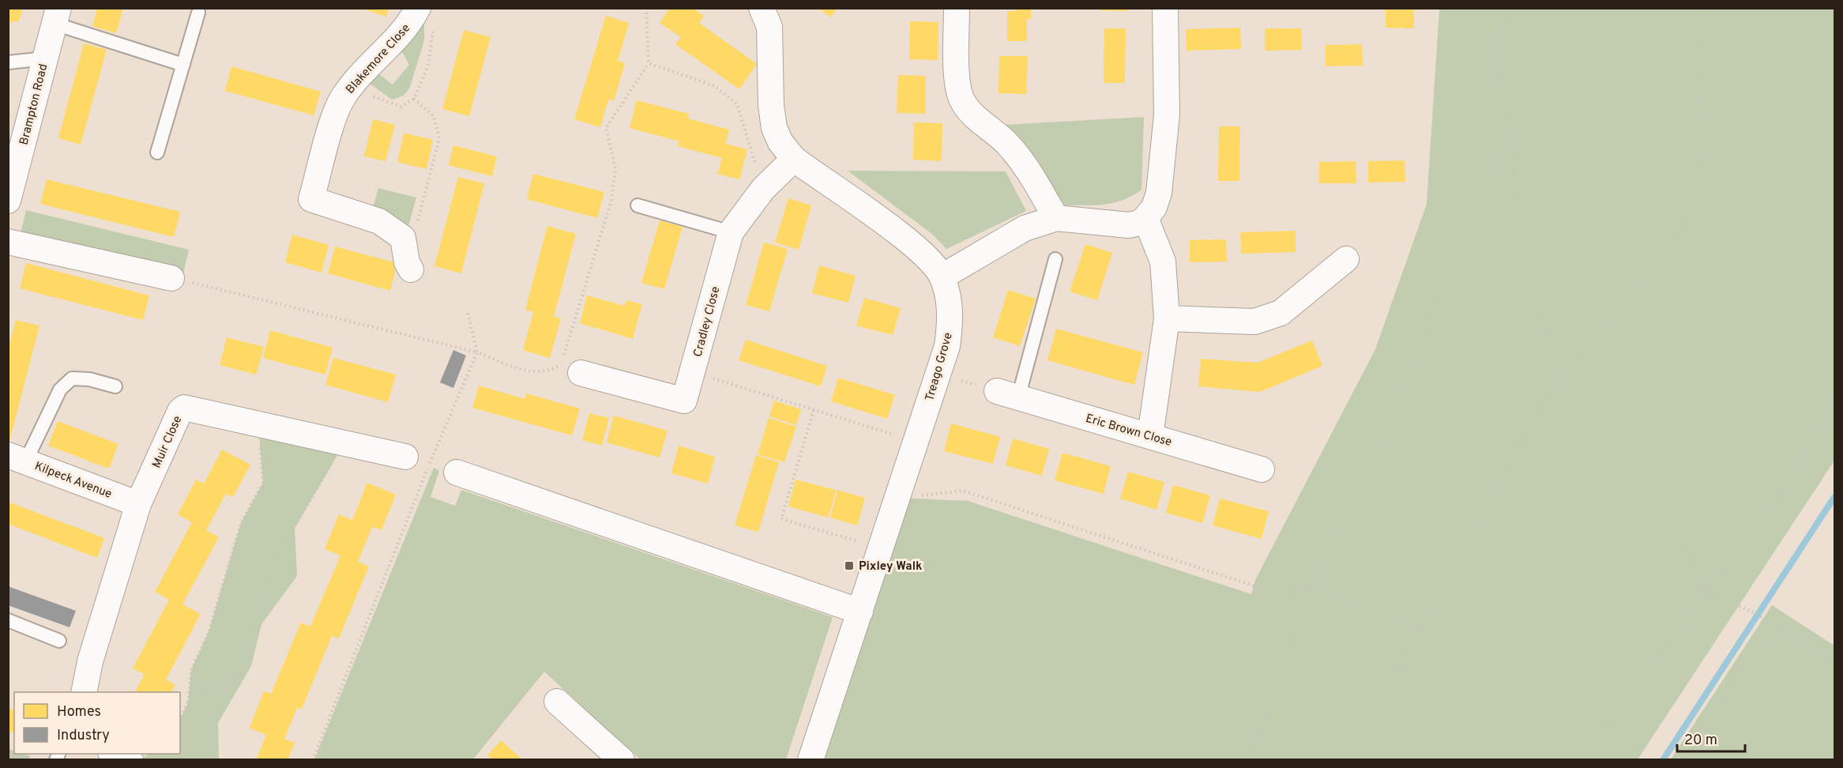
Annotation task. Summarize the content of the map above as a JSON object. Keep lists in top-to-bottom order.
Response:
{
  "streets": {
    "street": [
      "Blakemore Close",
      "Brampton Road",
      "Cradley Close",
      "Treago Grove",
      "Eric Brown Close",
      "Muir Close",
      "Kilpeck Avenue"
    ]
  },
  "crossings": [
    ["Cradley Close", "Treago Grove"],
    ["Muir Close", "Kilpeck Avenue"]
  ],
  "places": {
    "transit": ["Pixley Walk"]
  },
  "legend": ["Homes", "Industry"],
  "scale_bar": "20 m"
}
